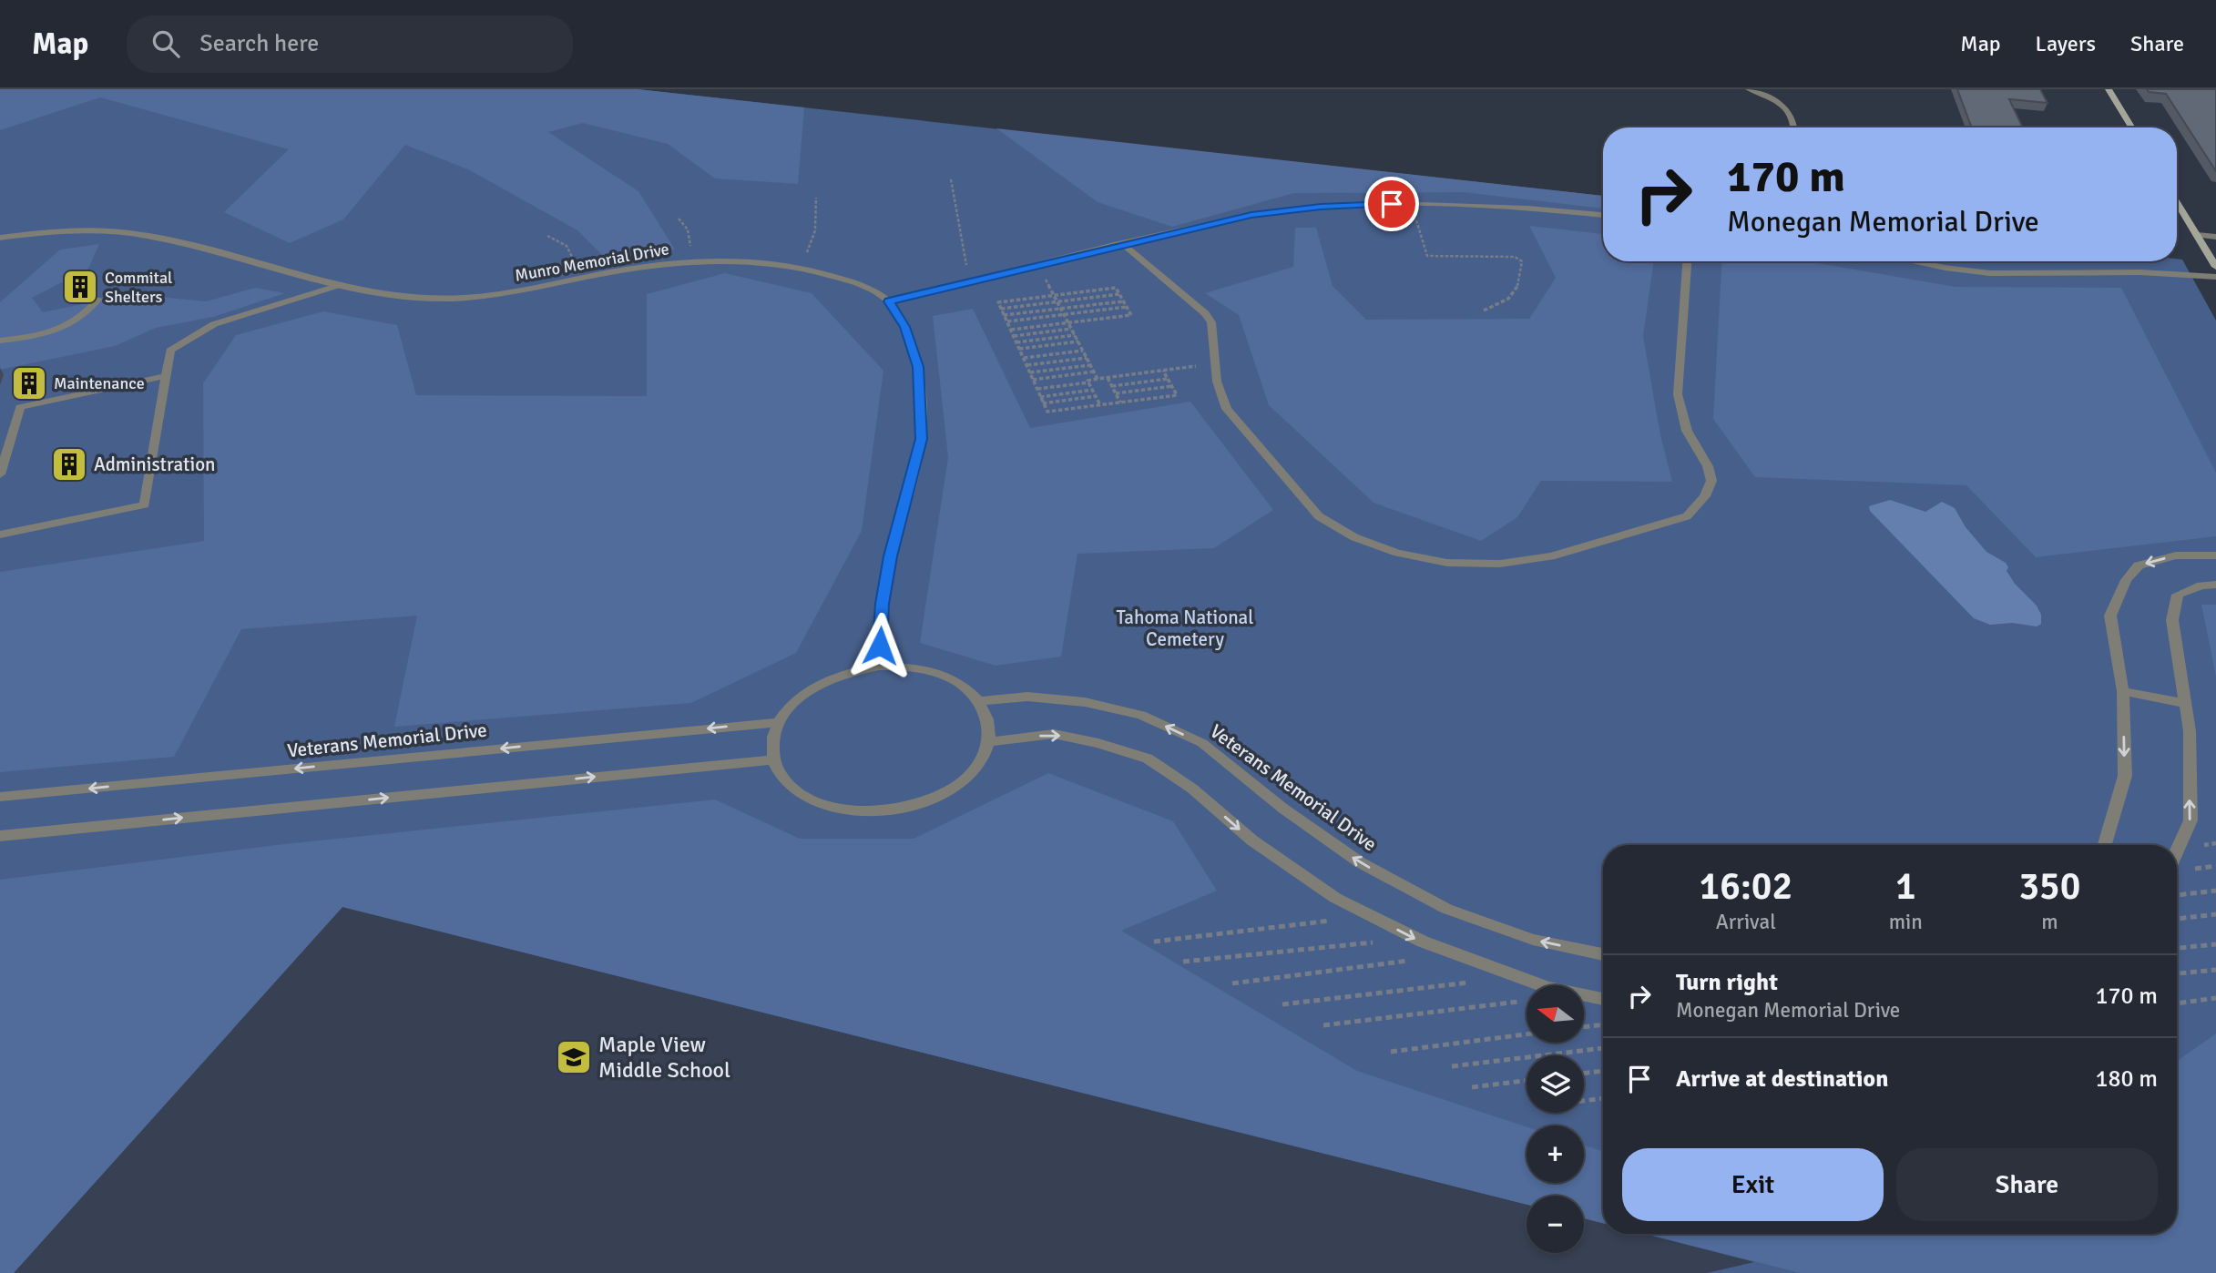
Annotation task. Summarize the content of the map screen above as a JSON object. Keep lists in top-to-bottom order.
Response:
{
  "streets": {
    "street": ["Munro Memorial Drive", "Veterans Memorial Drive"]
  },
  "crossings": [
    ["Munro Memorial Drive", "Veterans Memorial Drive"]
  ],
  "parks": ["Tahoma National Cemetery"],
  "places": {
    "building": ["Commital Shelters", "Maintenance", "Administration"],
    "school or university": ["Maple View Middle School"]
  },
  "north": "left",
  "page": {
    "header": "Map",
    "search": "Search here",
    "nav": ["Map", "Layers", "Share"],
    "turn": ["170 m", "Monegan Memorial Drive"],
    "eta": [
      "16:02",
      "Arrival",
      "1",
      "min",
      "350",
      "m"
    ],
    "list": [
      {
        "name": "Turn right",
        "note": "Monegan Memorial Drive",
        "value": "170 m"
      },
      {
        "name": "Arrive at destination",
        "value": "180 m"
      }
    ],
    "map_buttons": ["+", "−"],
    "buttons": ["Exit", "Share"]
  }
}
